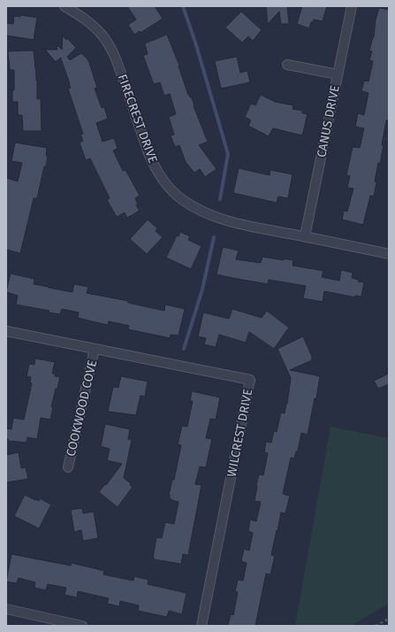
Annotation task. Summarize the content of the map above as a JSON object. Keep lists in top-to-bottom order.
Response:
{
  "streets": {
    "street": [
      "FIRECREST DRIVE",
      "CANUS DRIVE",
      "COOKWOOD COVE",
      "WILCREST DRIVE"
    ]
  },
  "crossings": [
    ["FIRECREST DRIVE", "CANUS DRIVE"],
    ["COOKWOOD COVE", "WILCREST DRIVE"]
  ]
}
